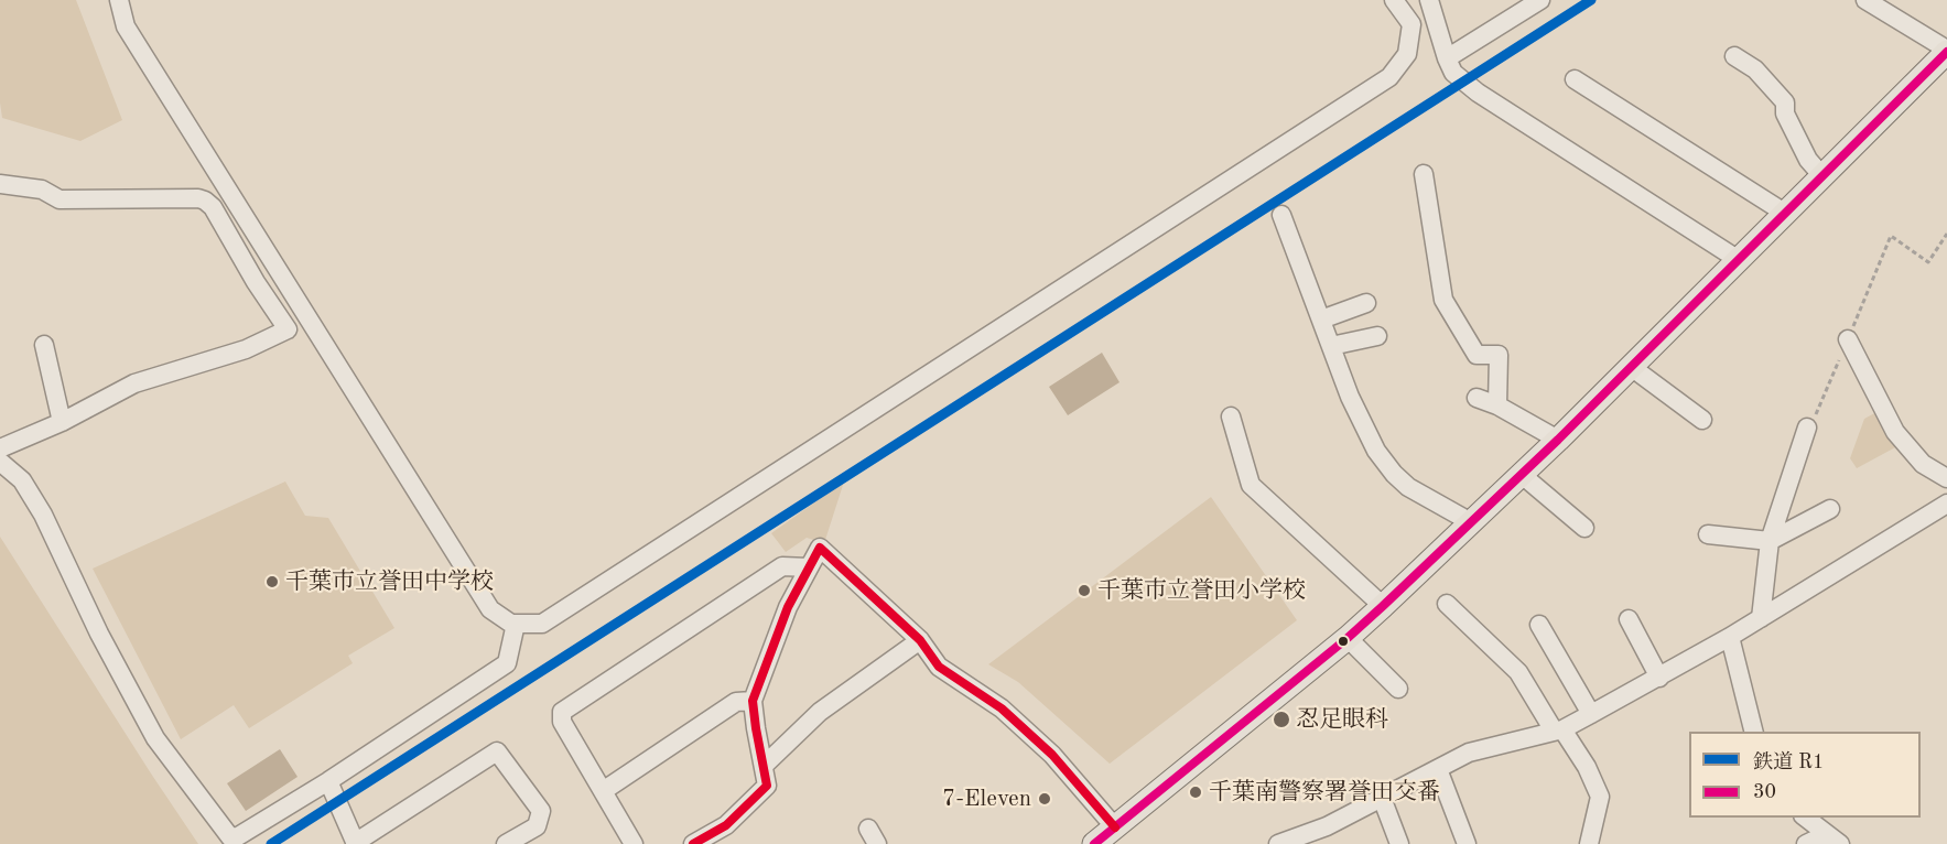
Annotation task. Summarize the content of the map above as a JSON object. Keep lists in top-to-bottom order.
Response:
{
  "places": [
    "千葉市立誉田中学校",
    "千葉市立誉田小学校",
    "忍足眼科",
    "千葉南警察署誉田交番",
    "7-Eleven"
  ],
  "lines": ["rail line R1", "transit line 30"],
  "legend": ["鉄道 R1", "30"]
}
